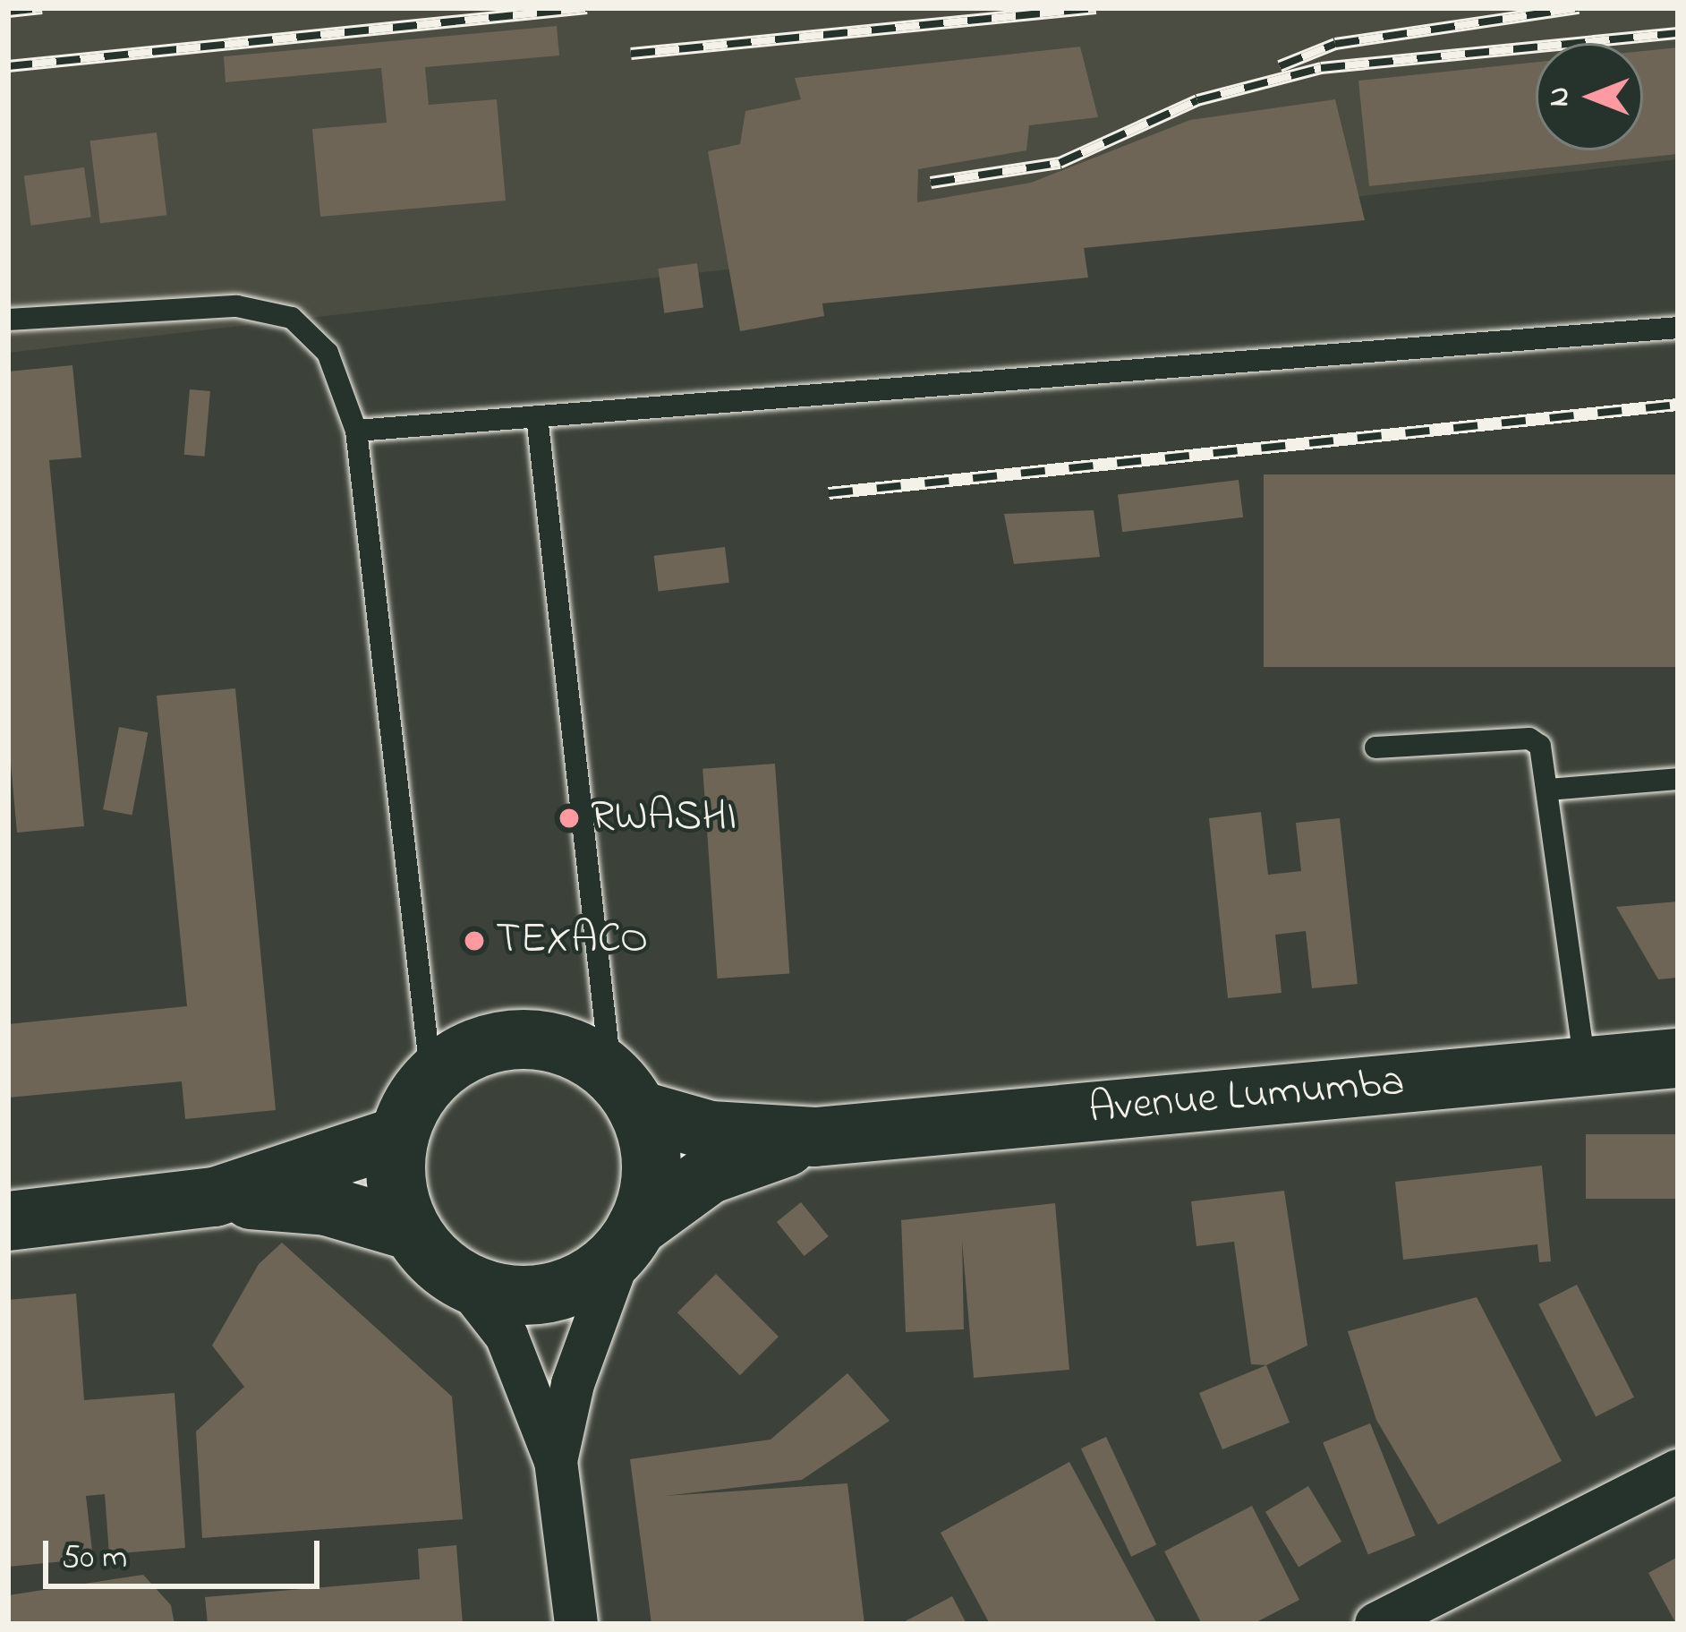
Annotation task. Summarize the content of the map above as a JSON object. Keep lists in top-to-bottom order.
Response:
{
  "streets": {
    "main road": ["Avenue Lumumba"]
  },
  "places": ["RWASHI", "TEXACO"],
  "scale_bar": "50 m",
  "north": "left"
}
